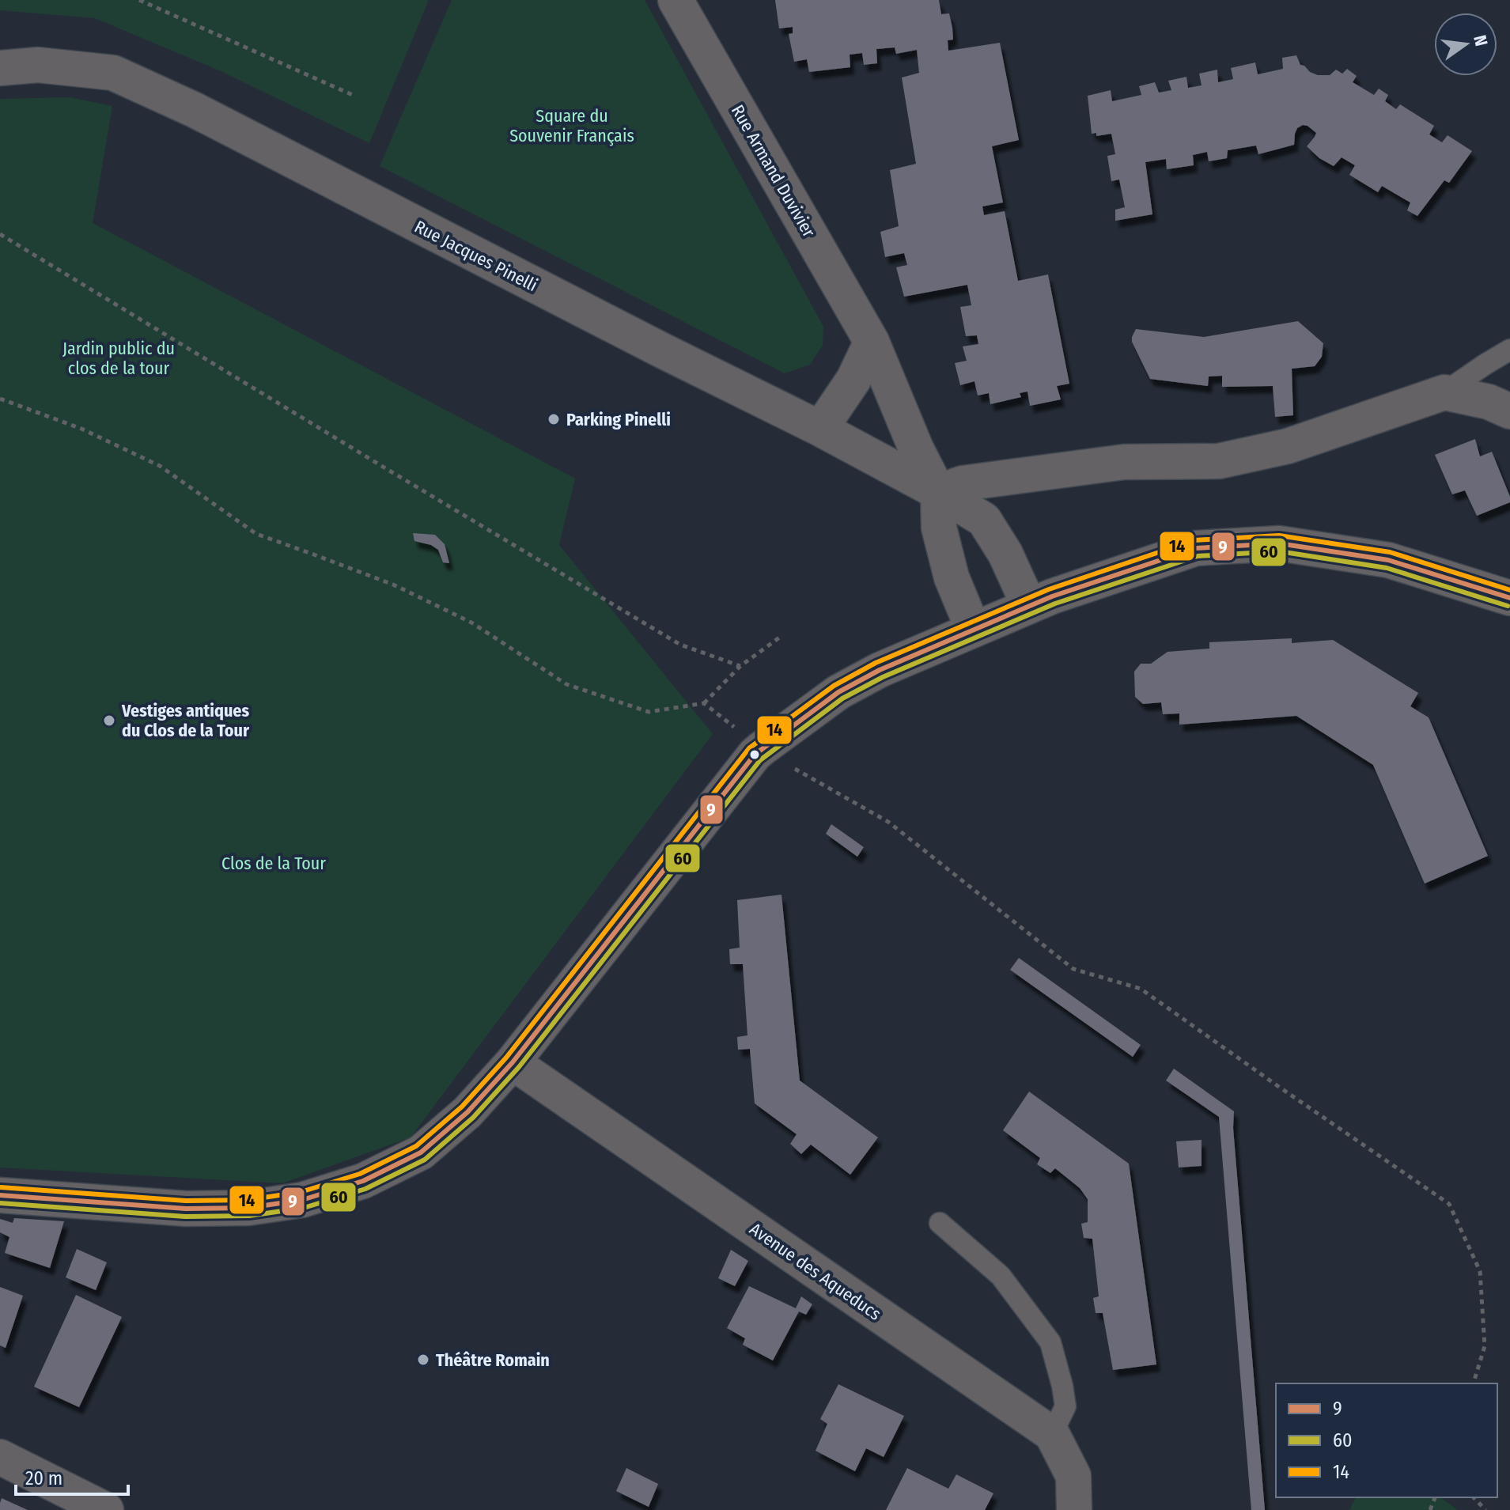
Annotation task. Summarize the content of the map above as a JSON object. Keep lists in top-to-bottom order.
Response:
{
  "streets": {
    "street": ["Rue Armand Duvivier", "Rue Jacques Pinelli", "Avenue des Aqueducs"]
  },
  "crossings": [
    ["Rue Armand Duvivier", "Rue Jacques Pinelli"]
  ],
  "parks": ["Square du Souvenir Français", "Jardin public du clos de la tour", "Clos de la Tour"],
  "places": ["Parking Pinelli", "Vestiges antiques du Clos de la Tour", "Théâtre Romain"],
  "lines": ["transit line 14", "transit line 9", "transit line 60"],
  "legend": ["9", "60", "14"],
  "scale_bar": "20 m",
  "north": "right"
}
